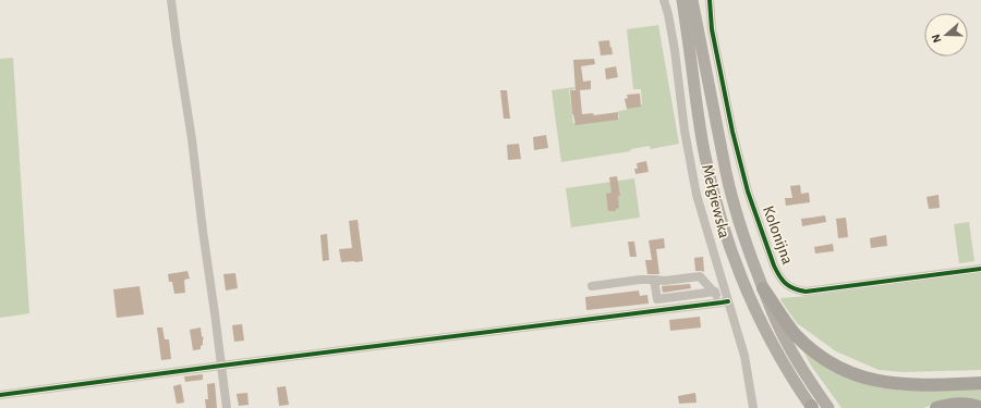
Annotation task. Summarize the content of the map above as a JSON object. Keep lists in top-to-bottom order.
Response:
{
  "streets": {
    "street": ["Mełgiewska", "Kolonijna"]
  },
  "north": "left"
}
